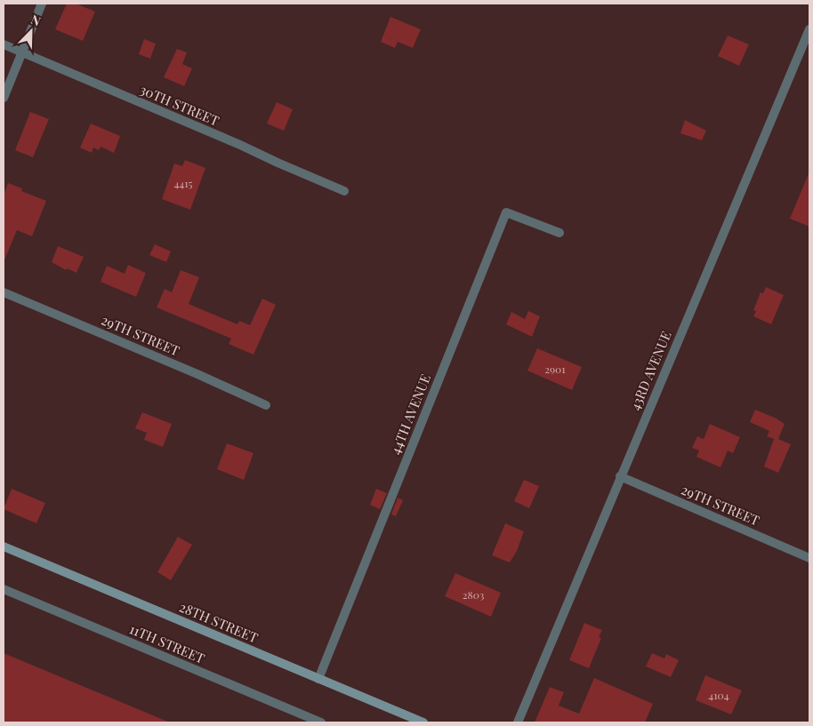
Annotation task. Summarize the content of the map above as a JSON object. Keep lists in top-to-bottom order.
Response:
{
  "streets": {
    "main road": ["28TH STREET"],
    "street": [
      "30TH STREET",
      "29TH STREET",
      "43RD AVENUE",
      "44TH AVENUE",
      "11TH STREET"
    ]
  },
  "crossings": [
    ["29TH STREET", "43RD AVENUE"],
    ["44TH AVENUE", "28TH STREET"]
  ],
  "house_numbers": [
    "4415",
    "2901",
    "2803",
    "4104"
  ],
  "north": "top right"
}
